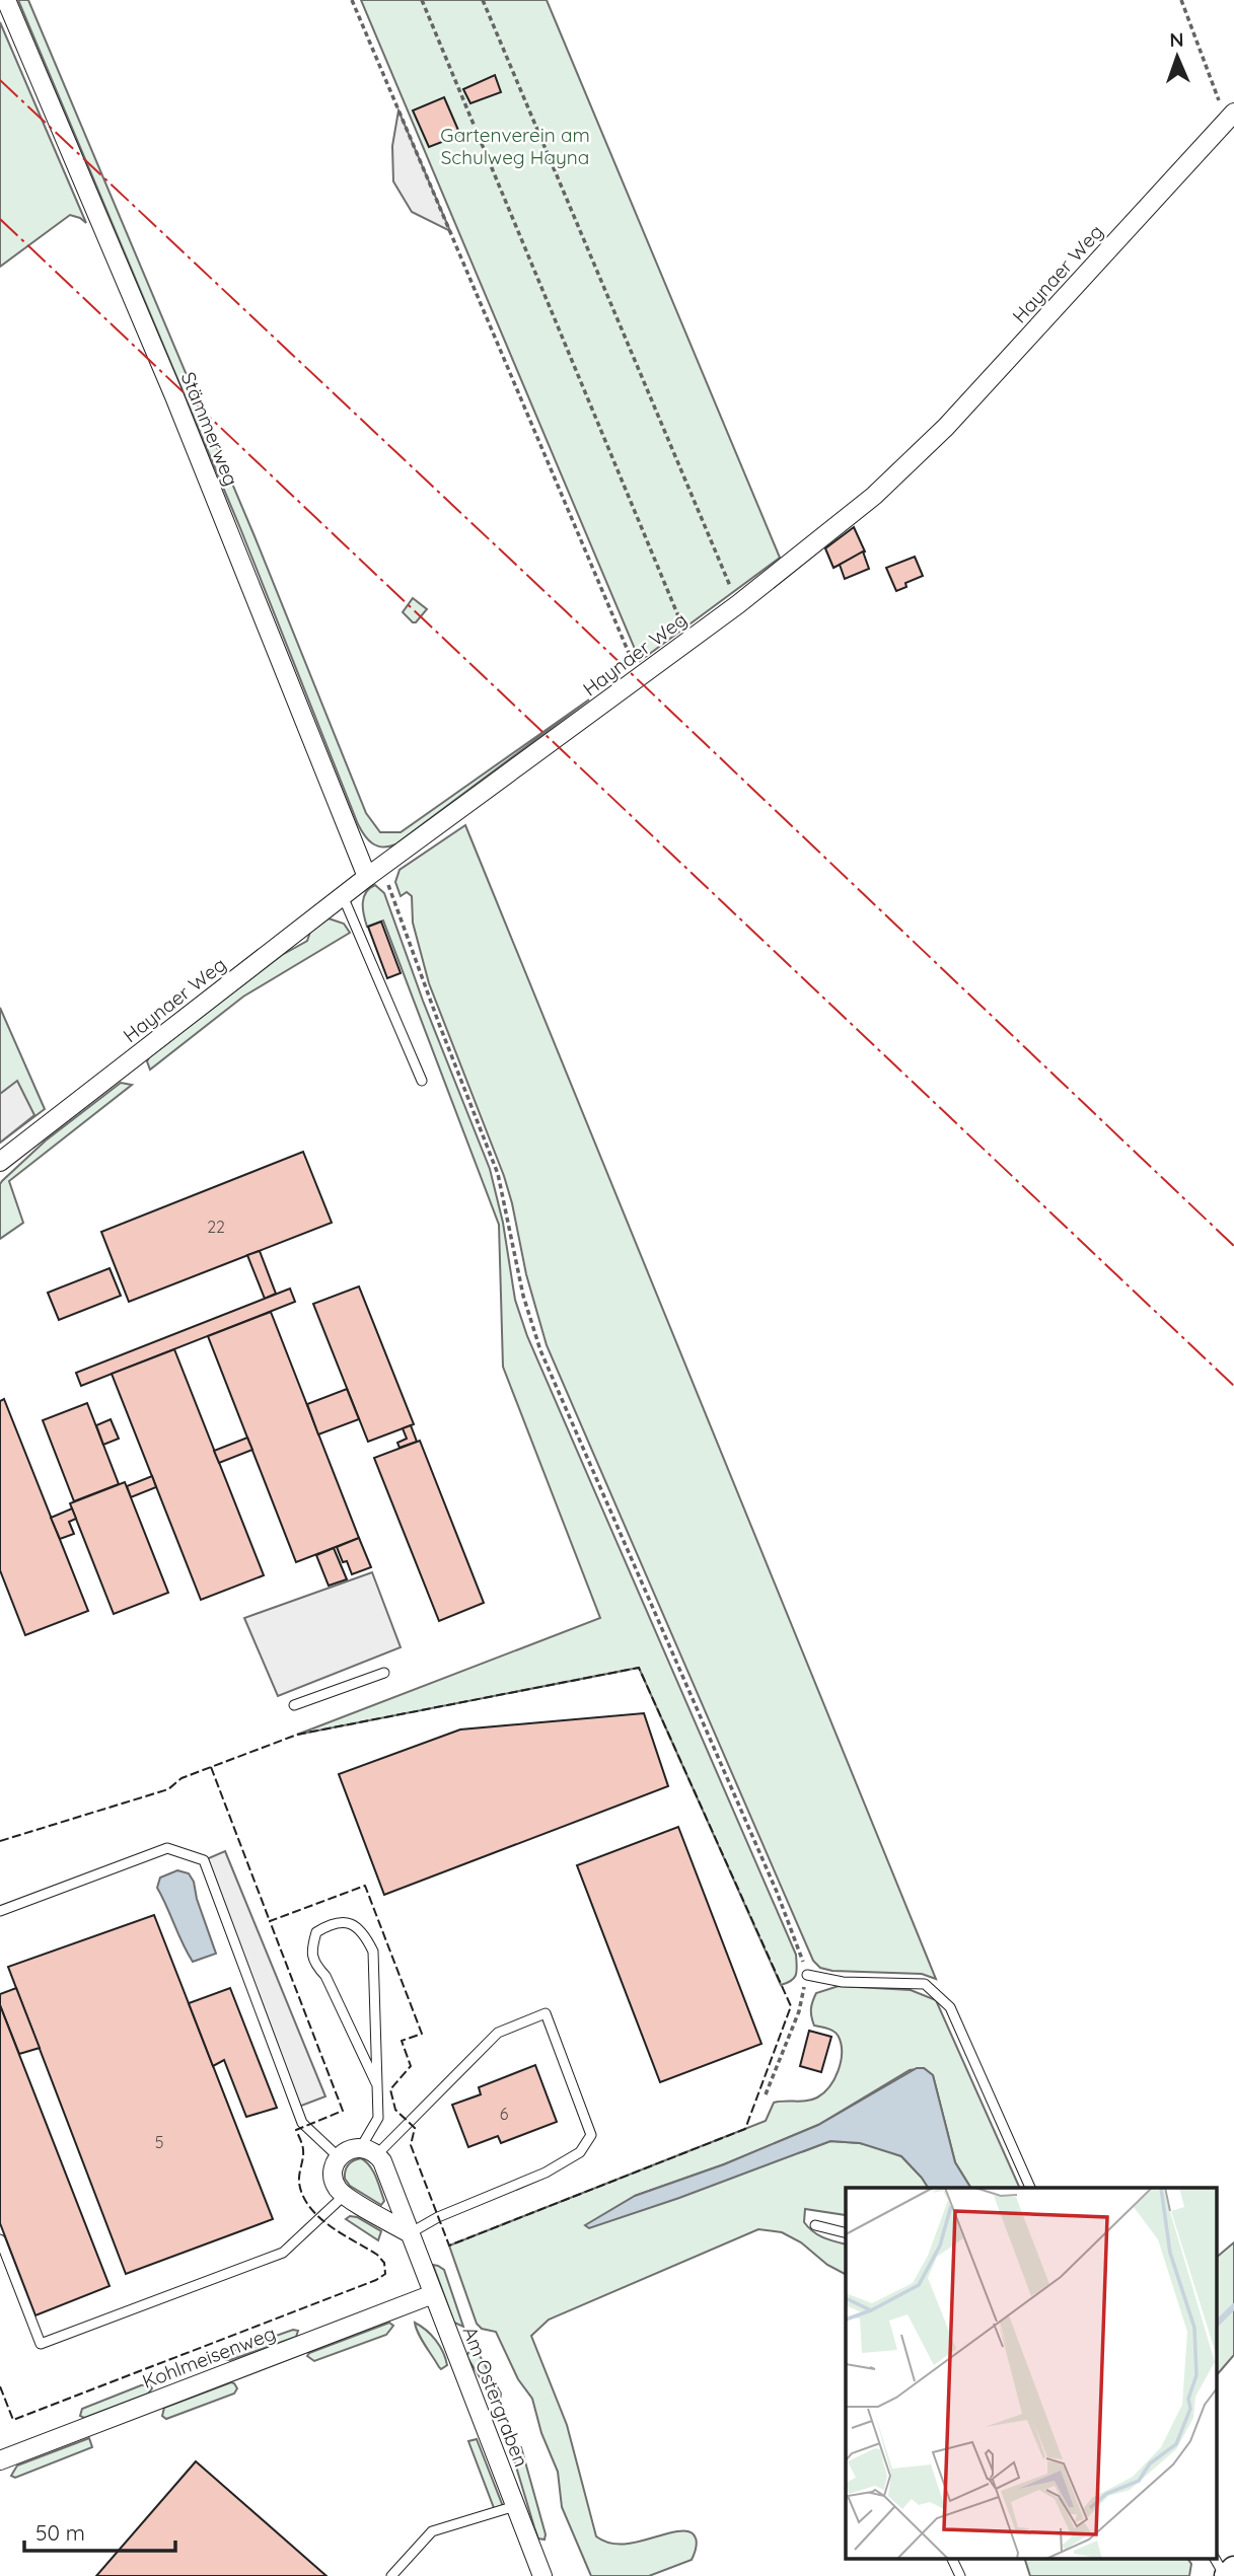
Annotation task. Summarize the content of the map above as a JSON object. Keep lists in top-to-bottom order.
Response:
{
  "streets": {
    "street": [
      "Haynaer Weg",
      "Stämmerweg",
      "Kohlmeisenweg",
      "Am Ostergraben"
    ]
  },
  "crossings": [
    ["Haynaer Weg", "Stämmerweg"],
    ["Kohlmeisenweg", "Am Ostergraben"]
  ],
  "parks": ["Gartenverein am Schulweg Hayna"],
  "house_numbers": ["22", "6", "5"],
  "scale_bar": "50 m",
  "north": "top"
}
